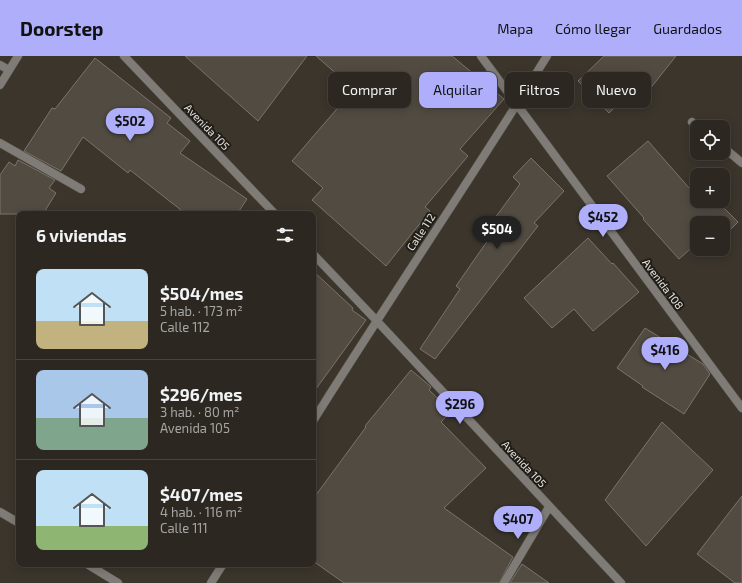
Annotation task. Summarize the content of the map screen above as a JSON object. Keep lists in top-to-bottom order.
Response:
{
  "streets": {
    "street": ["Avenida 105", "Calle 112", "Avenida 108"]
  },
  "crossings": [
    ["Avenida 105", "Calle 112"]
  ],
  "page": {
    "header": "Doorstep",
    "nav": ["Mapa", "Cómo llegar", "Guardados"],
    "chip": [
      "Comprar",
      "Alquilar",
      "Filtros",
      "Nuevo"
    ],
    "price": [
      "$502",
      "$452",
      "$504",
      "$416",
      "$296",
      "$407"
    ],
    "map_buttons": ["+", "−"],
    "heading": "6 viviendas",
    "list": [
      {
        "name": "$504/mes",
        "note": "5 hab. · 173 m² · Calle 112"
      },
      {
        "name": "$296/mes",
        "note": "3 hab. · 80 m² · Avenida 105"
      },
      {
        "name": "$407/mes",
        "note": "4 hab. · 116 m² · Calle 111"
      }
    ]
  }
}
